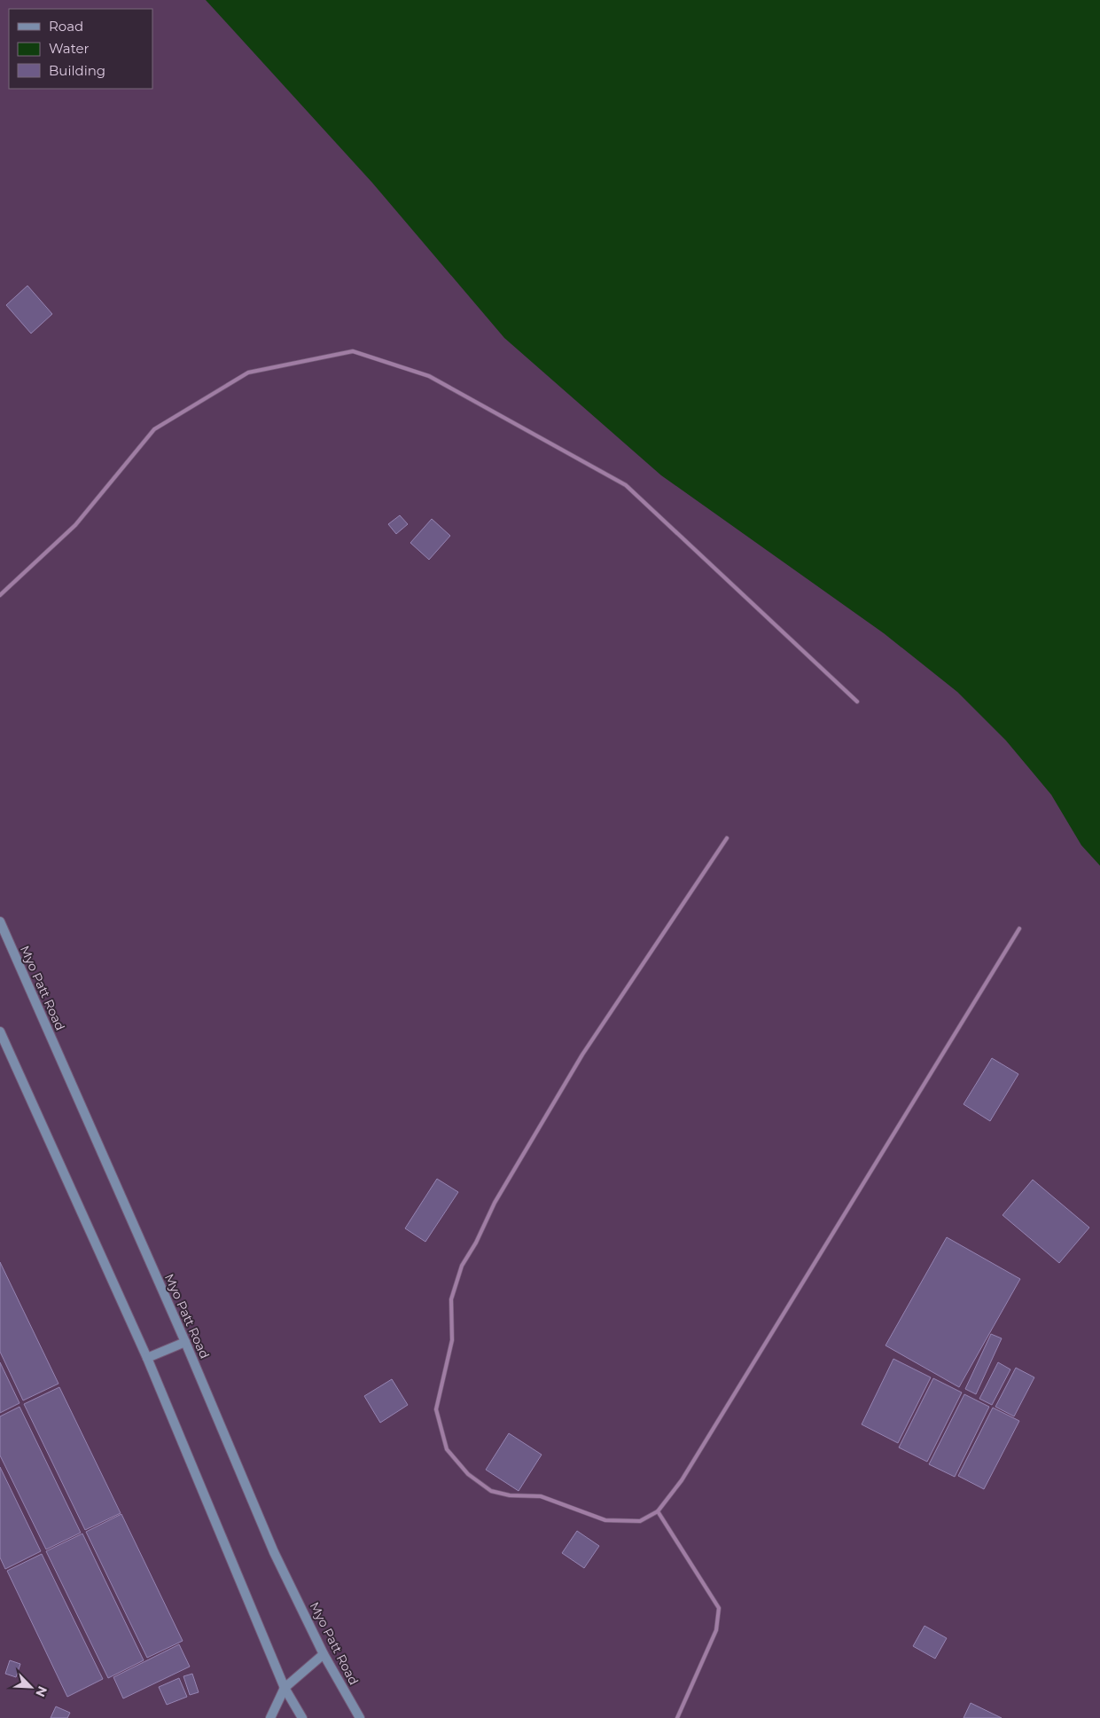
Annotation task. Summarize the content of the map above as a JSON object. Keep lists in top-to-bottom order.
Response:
{
  "streets": {
    "main road": ["Myo Patt Road"]
  },
  "legend": ["Road", "Water", "Building"],
  "north": "bottom right"
}
